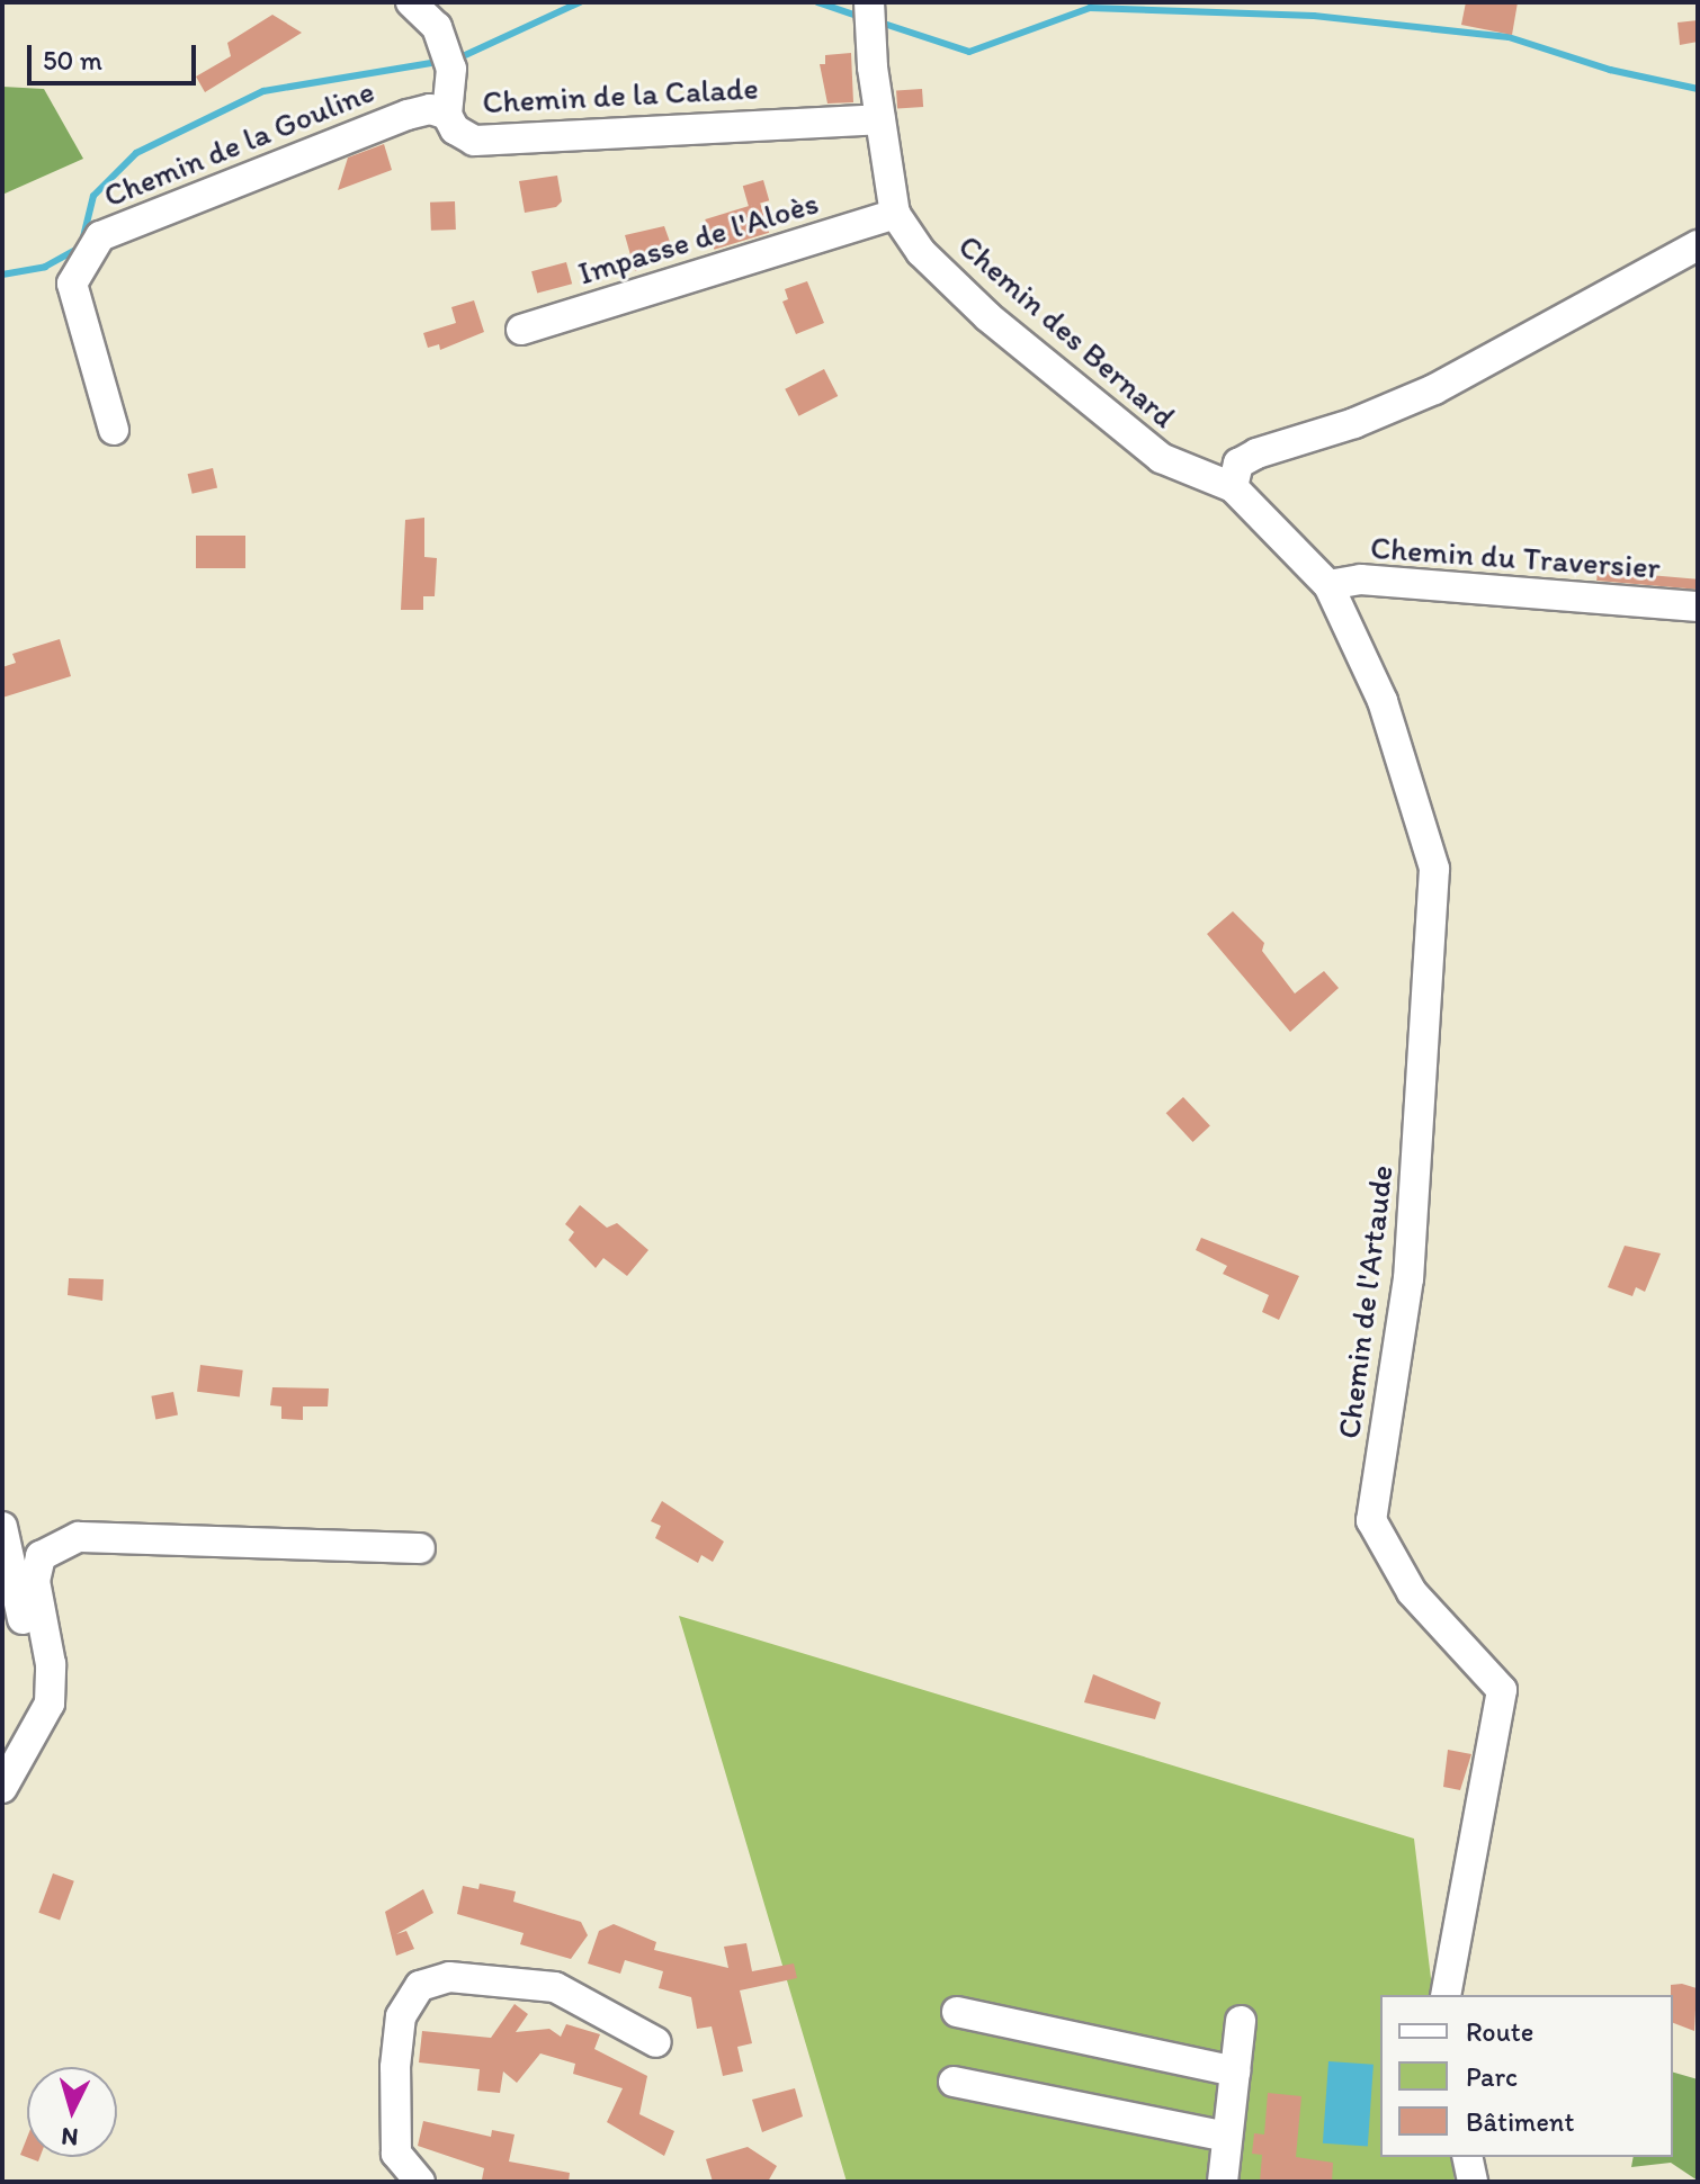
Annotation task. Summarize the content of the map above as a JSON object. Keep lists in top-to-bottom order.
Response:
{
  "streets": {
    "street": [
      "Chemin de la Calade",
      "Chemin de la Gouline",
      "Impasse de l'Aloès",
      "Chemin des Bernard",
      "Chemin du Traversier",
      "Chemin de l'Artaude"
    ]
  },
  "crossings": [
    ["Chemin de la Calade", "Chemin de la Gouline"],
    ["Chemin de la Calade", "Chemin des Bernard"],
    ["Impasse de l'Aloès", "Chemin des Bernard"],
    ["Chemin des Bernard", "Chemin du Traversier"],
    ["Chemin des Bernard", "Chemin de l'Artaude"],
    ["Chemin du Traversier", "Chemin de l'Artaude"]
  ],
  "legend": ["Route", "Parc", "Bâtiment"],
  "scale_bar": "50 m",
  "north": "bottom"
}
